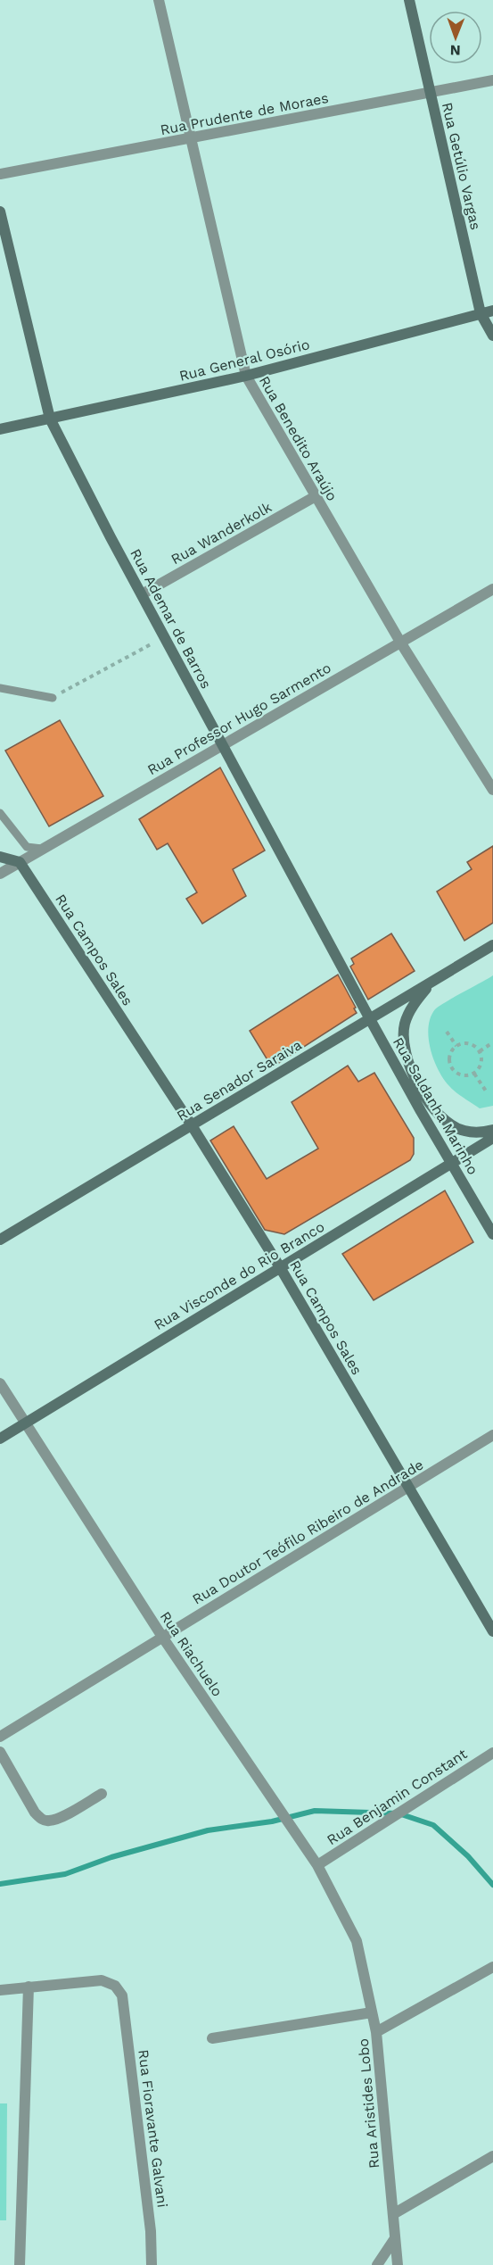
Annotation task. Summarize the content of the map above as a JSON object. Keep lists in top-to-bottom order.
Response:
{
  "streets": {
    "main road": [
      "Rua Getúlio Vargas",
      "Rua General Osório",
      "Rua Ademar de Barros",
      "Rua Campos Sales",
      "Rua Senador Saraiva",
      "Rua Saldanha Marinho",
      "Rua Visconde do Rio Branco"
    ],
    "street": [
      "Rua Prudente de Moraes",
      "Rua Benedito Araújo",
      "Rua Wanderkolk",
      "Rua Professor Hugo Sarmento",
      "Rua Doutor Teófilo Ribeiro de Andrade",
      "Rua Riachuelo",
      "Rua Benjamin Constant",
      "Rua Aristides Lobo",
      "Rua Fioravante Galvani"
    ]
  },
  "crossings": [
    ["Rua Prudente de Moraes", "Rua Getúlio Vargas"],
    ["Rua Prudente de Moraes", "Rua Benedito Araújo"],
    ["Rua Getúlio Vargas", "Rua General Osório"],
    ["Rua General Osório", "Rua Benedito Araújo"],
    ["Rua General Osório", "Rua Ademar de Barros"],
    ["Rua Benedito Araújo", "Rua Wanderkolk"],
    ["Rua Benedito Araújo", "Rua Professor Hugo Sarmento"],
    ["Rua Wanderkolk", "Rua Ademar de Barros"],
    ["Rua Ademar de Barros", "Rua Professor Hugo Sarmento"],
    ["Rua Ademar de Barros", "Rua Senador Saraiva"],
    ["Rua Ademar de Barros", "Rua Saldanha Marinho"],
    ["Rua Professor Hugo Sarmento", "Rua Campos Sales"],
    ["Rua Campos Sales", "Rua Senador Saraiva"],
    ["Rua Campos Sales", "Rua Visconde do Rio Branco"],
    ["Rua Campos Sales", "Rua Doutor Teófilo Ribeiro de Andrade"],
    ["Rua Senador Saraiva", "Rua Saldanha Marinho"],
    ["Rua Saldanha Marinho", "Rua Visconde do Rio Branco"],
    ["Rua Visconde do Rio Branco", "Rua Riachuelo"],
    ["Rua Doutor Teófilo Ribeiro de Andrade", "Rua Riachuelo"],
    ["Rua Riachuelo", "Rua Benjamin Constant"],
    ["Rua Riachuelo", "Rua Aristides Lobo"]
  ],
  "north": "bottom"
}
